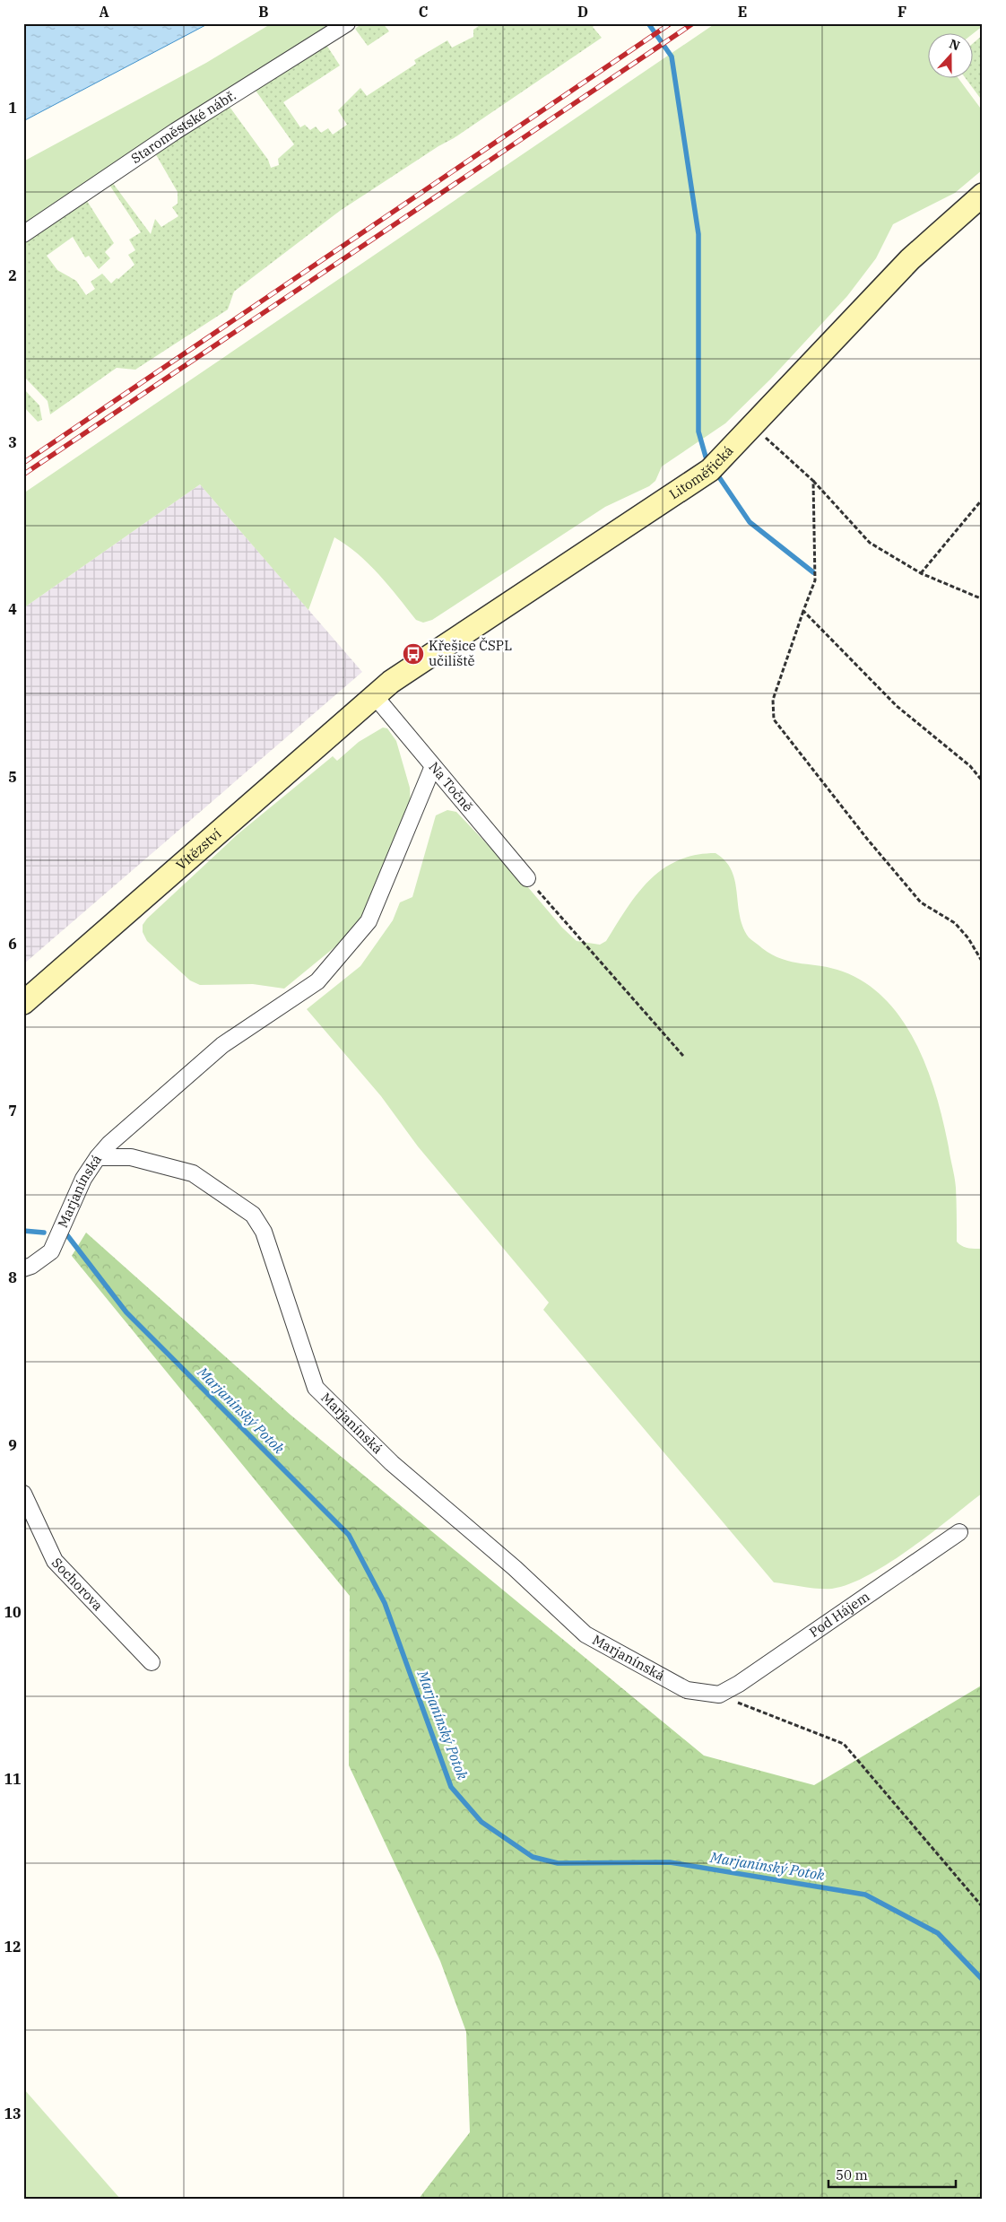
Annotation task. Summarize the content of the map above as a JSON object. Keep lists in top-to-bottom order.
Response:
{
  "streets": {
    "main road": ["Litoměřická", "Vítězství"],
    "street": [
      "Staroměstské nábř.",
      "Na Točně",
      "Marjanínská",
      "Sochorova",
      "Pod Hájem"
    ]
  },
  "crossings": [
    ["Litoměřická", "Na Točně"],
    ["Litoměřická", "Vítězství"],
    ["Na Točně", "Vítězství"],
    ["Marjanínská", "Pod Hájem"]
  ],
  "water": ["Marjanínský Potok"],
  "places": {
    "bus stop": ["Křešice ČSPL učiliště"]
  },
  "scale_bar": "50 m",
  "north": "top",
  "grid": {
    "columns": [
      "A",
      "B",
      "C",
      "D",
      "E",
      "F"
    ],
    "rows": [
      "1",
      "2",
      "3",
      "4",
      "5",
      "6",
      "7",
      "8",
      "9",
      "10",
      "11",
      "12",
      "13"
    ]
  }
}
